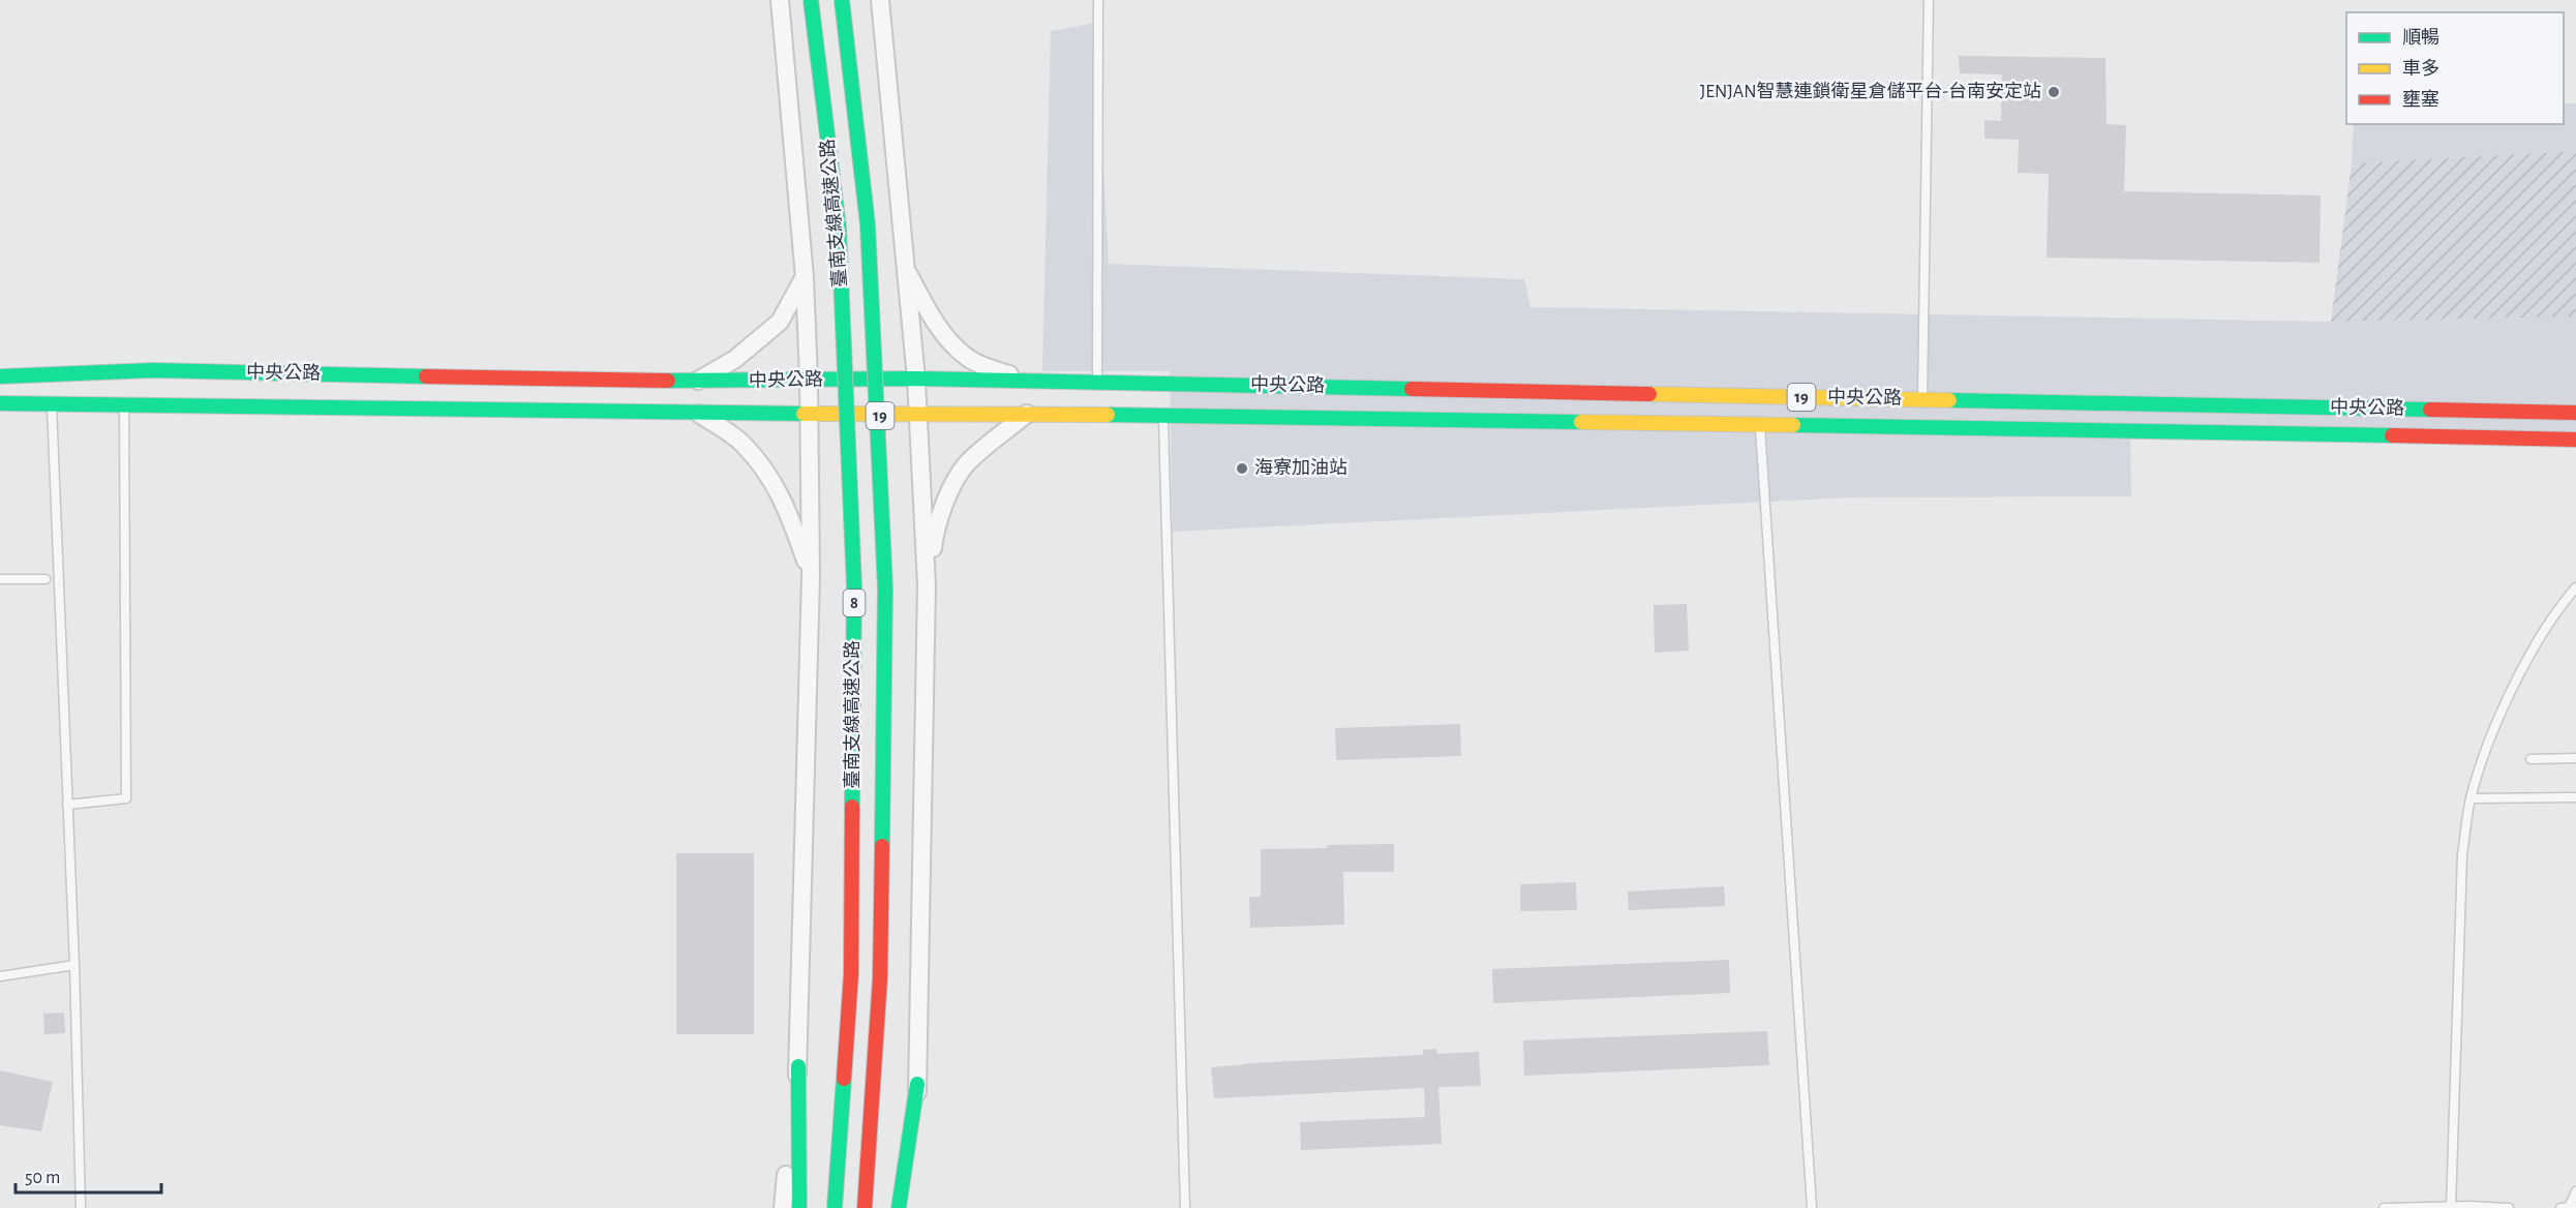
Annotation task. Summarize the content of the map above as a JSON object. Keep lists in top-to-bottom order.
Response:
{
  "streets": {
    "main road": [
      "臺南支線高速公路",
      "中央公路",
      "19",
      "8"
    ]
  },
  "places": ["JENJAN智慧連鎖衛星倉儲平台-台南安定站", "海寮加油站"],
  "legend": ["順暢", "車多", "壅塞"],
  "scale_bar": "50 m"
}
